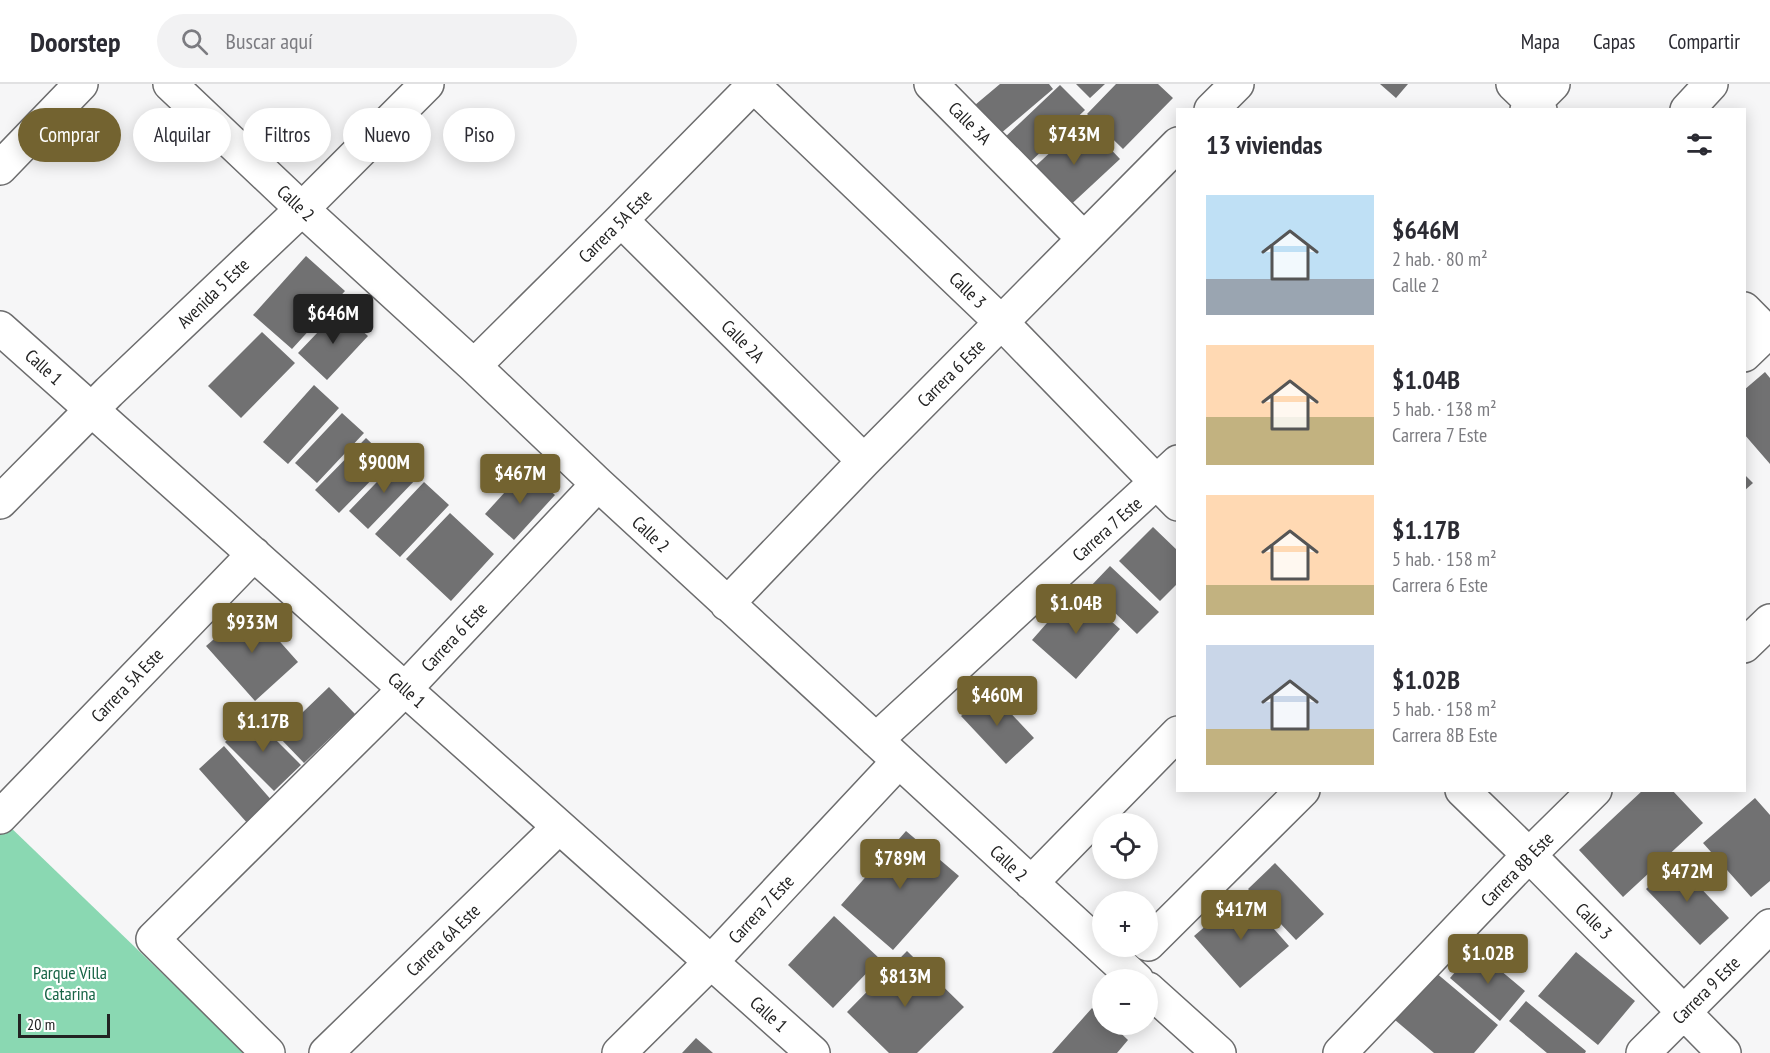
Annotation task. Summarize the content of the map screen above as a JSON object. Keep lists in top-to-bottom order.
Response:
{
  "streets": {
    "street": [
      "Calle 3A",
      "Calle 2",
      "Carrera 5A Este",
      "Calle 3",
      "Avenida 5 Este",
      "Calle 2A",
      "Calle 1",
      "Carrera 6 Este",
      "Carrera 7 Este",
      "Carrera 8B Este",
      "Carrera 6A Este",
      "Carrera 9 Este"
    ]
  },
  "crossings": [
    ["Calle 3A", "Carrera 6 Este"],
    ["Calle 2", "Carrera 5A Este"],
    ["Calle 2", "Avenida 5 Este"],
    ["Calle 2", "Carrera 6 Este"],
    ["Calle 2", "Carrera 7 Este"],
    ["Carrera 5A Este", "Calle 3"],
    ["Carrera 5A Este", "Calle 2A"],
    ["Carrera 5A Este", "Calle 1"],
    ["Calle 3", "Carrera 6 Este"],
    ["Calle 3", "Carrera 7 Este"],
    ["Calle 3", "Carrera 8B Este"],
    ["Calle 3", "Carrera 9 Este"],
    ["Avenida 5 Este", "Calle 1"],
    ["Calle 2A", "Carrera 6 Este"],
    ["Calle 1", "Carrera 6 Este"],
    ["Calle 1", "Carrera 7 Este"],
    ["Calle 1", "Carrera 6A Este"]
  ],
  "parks": ["Parque Villa Catarina"],
  "scale_bar": "20 m",
  "page": {
    "header": "Doorstep",
    "search": "Buscar aquí",
    "nav": ["Mapa", "Capas", "Compartir"],
    "chip": [
      "Comprar",
      "Alquilar",
      "Filtros",
      "Nuevo",
      "Piso"
    ],
    "heading": "13 viviendas",
    "price": [
      "$743M",
      "$646M",
      "$900M",
      "$467M",
      "$1.04B",
      "$933M",
      "$460M",
      "$1.17B",
      "$789M",
      "$472M",
      "$417M",
      "$1.02B",
      "$813M"
    ],
    "list": [
      {
        "name": "$646M",
        "note": "2 hab. · 80 m² · Calle 2"
      },
      {
        "name": "$1.04B",
        "note": "5 hab. · 138 m² · Carrera 7 Este"
      },
      {
        "name": "$1.17B",
        "note": "5 hab. · 158 m² · Carrera 6 Este"
      },
      {
        "name": "$1.02B",
        "note": "5 hab. · 158 m² · Carrera 8B Este"
      }
    ],
    "map_buttons": ["+", "−"],
    "scale": "20 m"
  }
}
